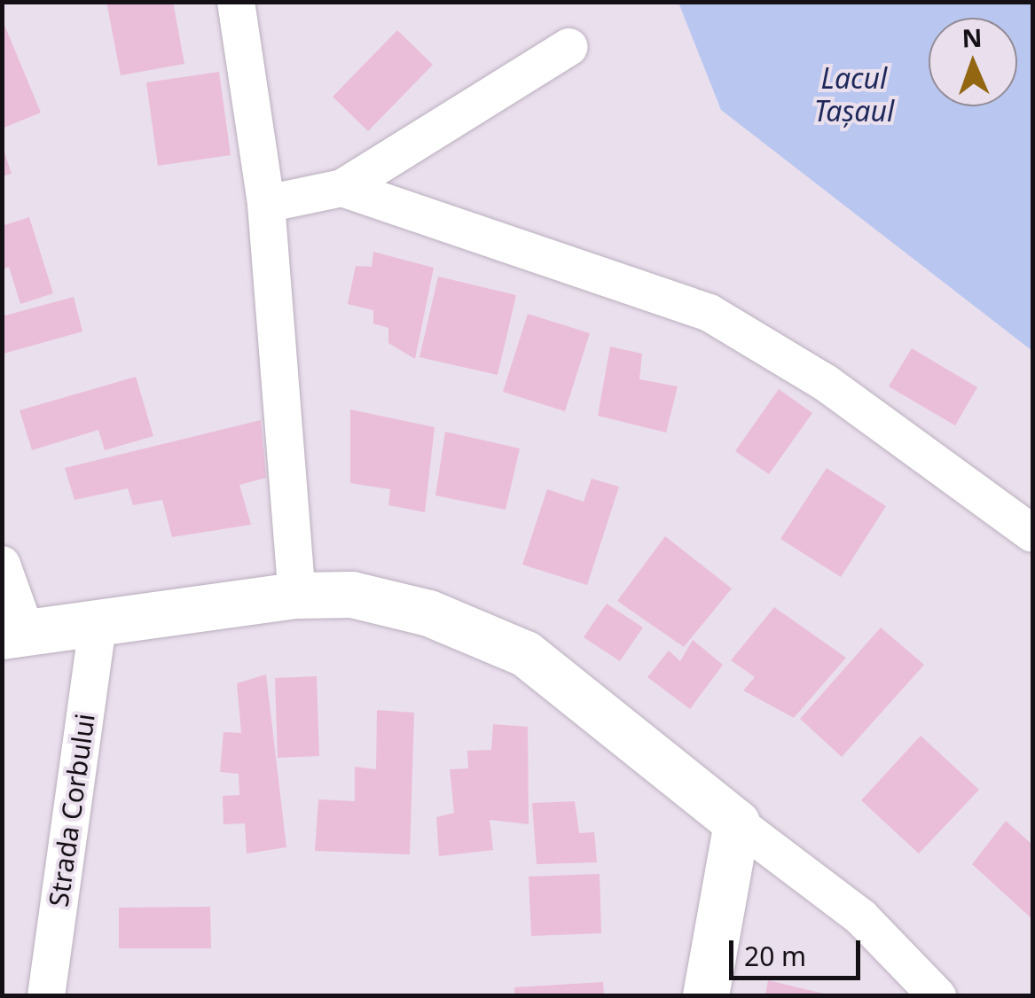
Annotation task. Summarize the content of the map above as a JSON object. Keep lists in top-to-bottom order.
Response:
{
  "streets": {
    "street": ["Strada Corbului"]
  },
  "water": ["Lacul Tașaul"],
  "scale_bar": "20 m",
  "north": "top"
}
